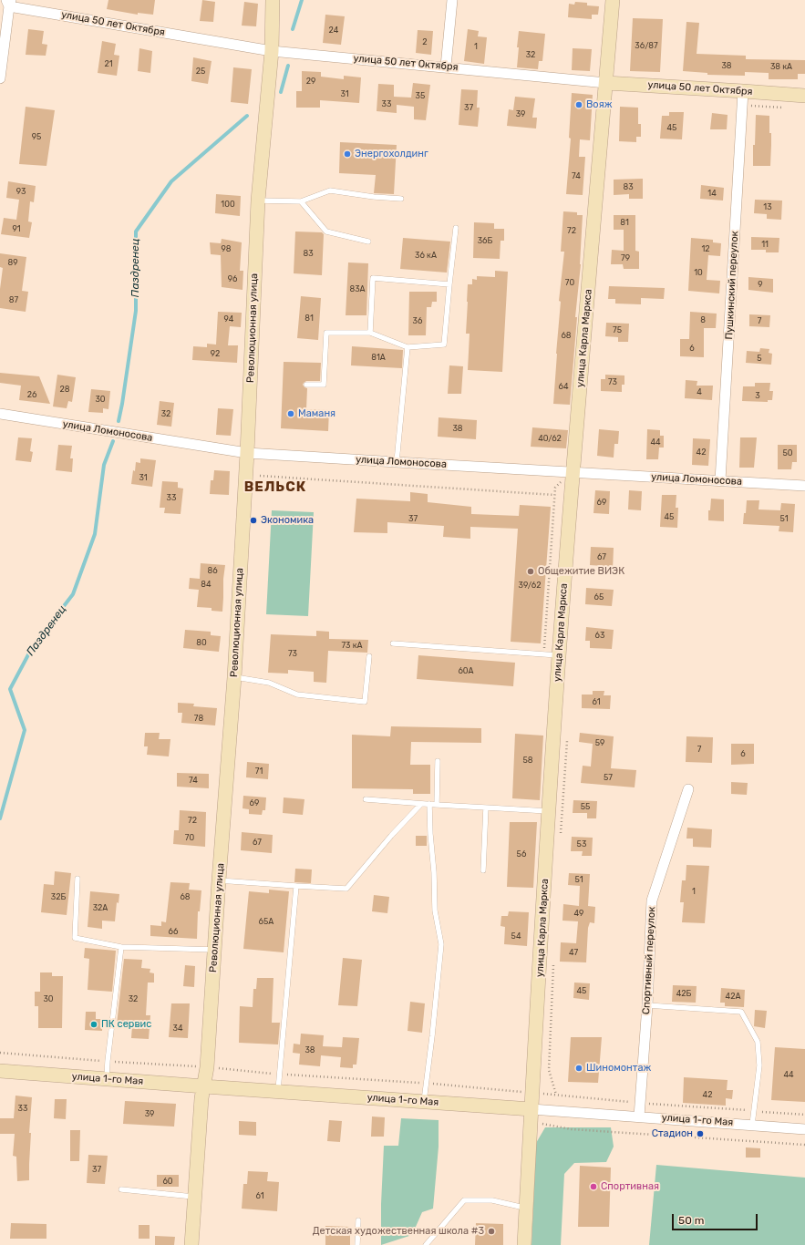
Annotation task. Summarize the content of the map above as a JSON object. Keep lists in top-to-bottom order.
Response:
{
  "streets": {
    "main road": [
      "улица 50 лет Октября",
      "Революционная улица",
      "улица Карла Маркса",
      "улица 1-го Мая"
    ],
    "street": ["Пушкинский переулок", "улица Ломоносова", "Спортивный переулок"]
  },
  "crossings": [
    ["улица 50 лет Октября", "Пушкинский переулок"],
    ["улица 50 лет Октября", "Революционная улица"],
    ["улица 50 лет Октября", "улица Карла Маркса"],
    ["Пушкинский переулок", "улица Ломоносова"],
    ["Революционная улица", "улица Ломоносова"],
    ["Революционная улица", "улица 1-го Мая"],
    ["улица Карла Маркса", "улица Ломоносова"],
    ["улица Карла Маркса", "улица 1-го Мая"],
    ["Спортивный переулок", "улица 1-го Мая"]
  ],
  "districts": ["ВЕЛЬСК"],
  "water": ["Паздренец"],
  "places": [
    "Вояж",
    "Энергохолдинг",
    "Маманя",
    "Экономика",
    "Общежитие ВИЭК",
    "ПК сервис",
    "Шиномонтаж",
    "Стадион",
    "Спортивная",
    "Детская художественная школа #3"
  ],
  "house_numbers": [
    "24",
    "2",
    "36/87",
    "1",
    "32",
    "21",
    "38",
    "38 кА",
    "25",
    "29",
    "31",
    "35",
    "33",
    "37",
    "39",
    "45",
    "95",
    "74",
    "83",
    "93",
    "14",
    "100",
    "13",
    "81",
    "91",
    "72",
    "36Б",
    "11",
    "98",
    "12",
    "83",
    "36 кА",
    "79",
    "89",
    "10",
    "96",
    "70",
    "9",
    "83А",
    "87",
    "81",
    "94",
    "8",
    "36",
    "7",
    "75",
    "68",
    "6",
    "92",
    "81А",
    "5",
    "73",
    "64",
    "28",
    "4",
    "26",
    "3",
    "30",
    "32",
    "38",
    "40/62",
    "44",
    "42",
    "50",
    "31",
    "33",
    "69",
    "45",
    "37",
    "51",
    "67",
    "86",
    "84",
    "39/62",
    "65",
    "63",
    "80",
    "73 кА",
    "73",
    "60А",
    "61",
    "78",
    "59",
    "7",
    "6",
    "58",
    "71",
    "57",
    "74",
    "69",
    "55",
    "72",
    "70",
    "67",
    "53",
    "56",
    "51",
    "1",
    "32Б",
    "68",
    "32А",
    "49",
    "65А",
    "66",
    "54",
    "47",
    "45",
    "42Б",
    "42А",
    "30",
    "32",
    "34",
    "38",
    "44",
    "42",
    "33",
    "39",
    "37",
    "60",
    "61"
  ],
  "scale_bar": "50 m"
}
